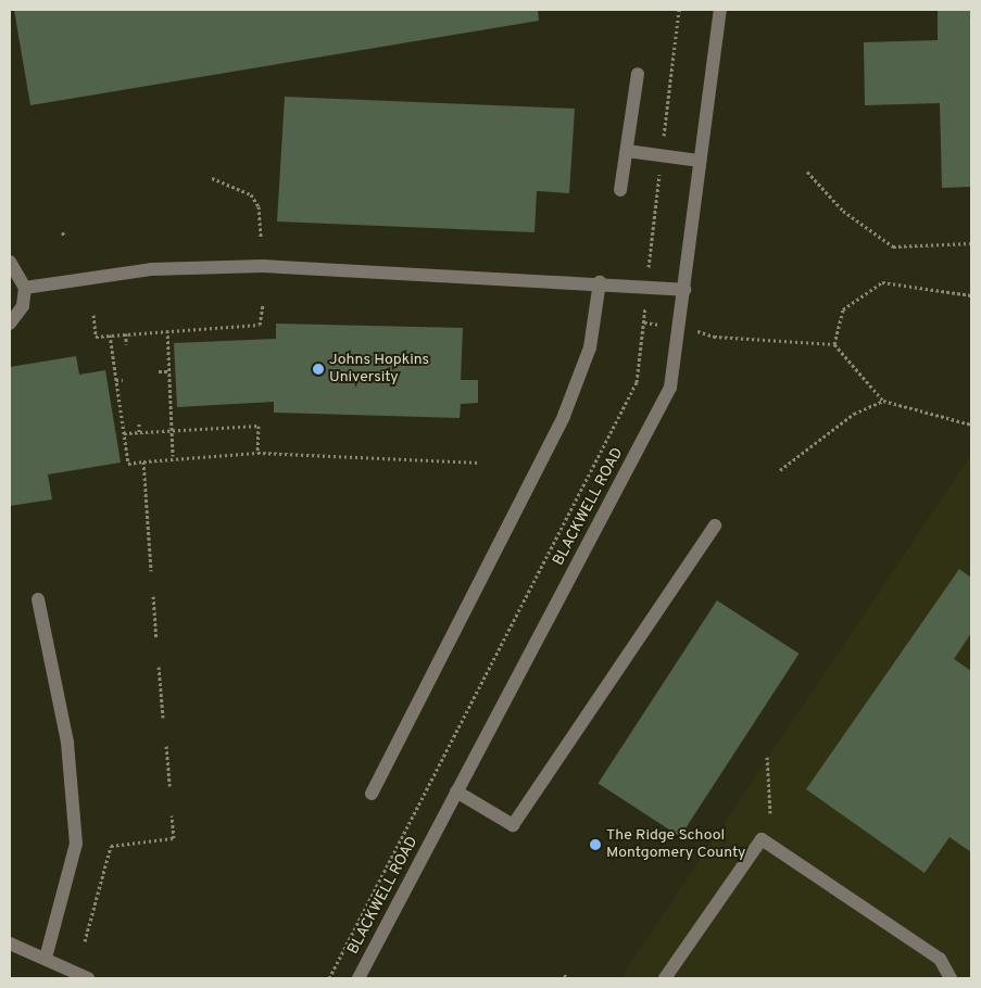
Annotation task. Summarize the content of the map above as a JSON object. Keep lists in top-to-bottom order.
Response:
{
  "streets": {
    "street": ["BLACKWELL ROAD"]
  },
  "places": ["Johns Hopkins University", "The Ridge School Montgomery County"]
}
